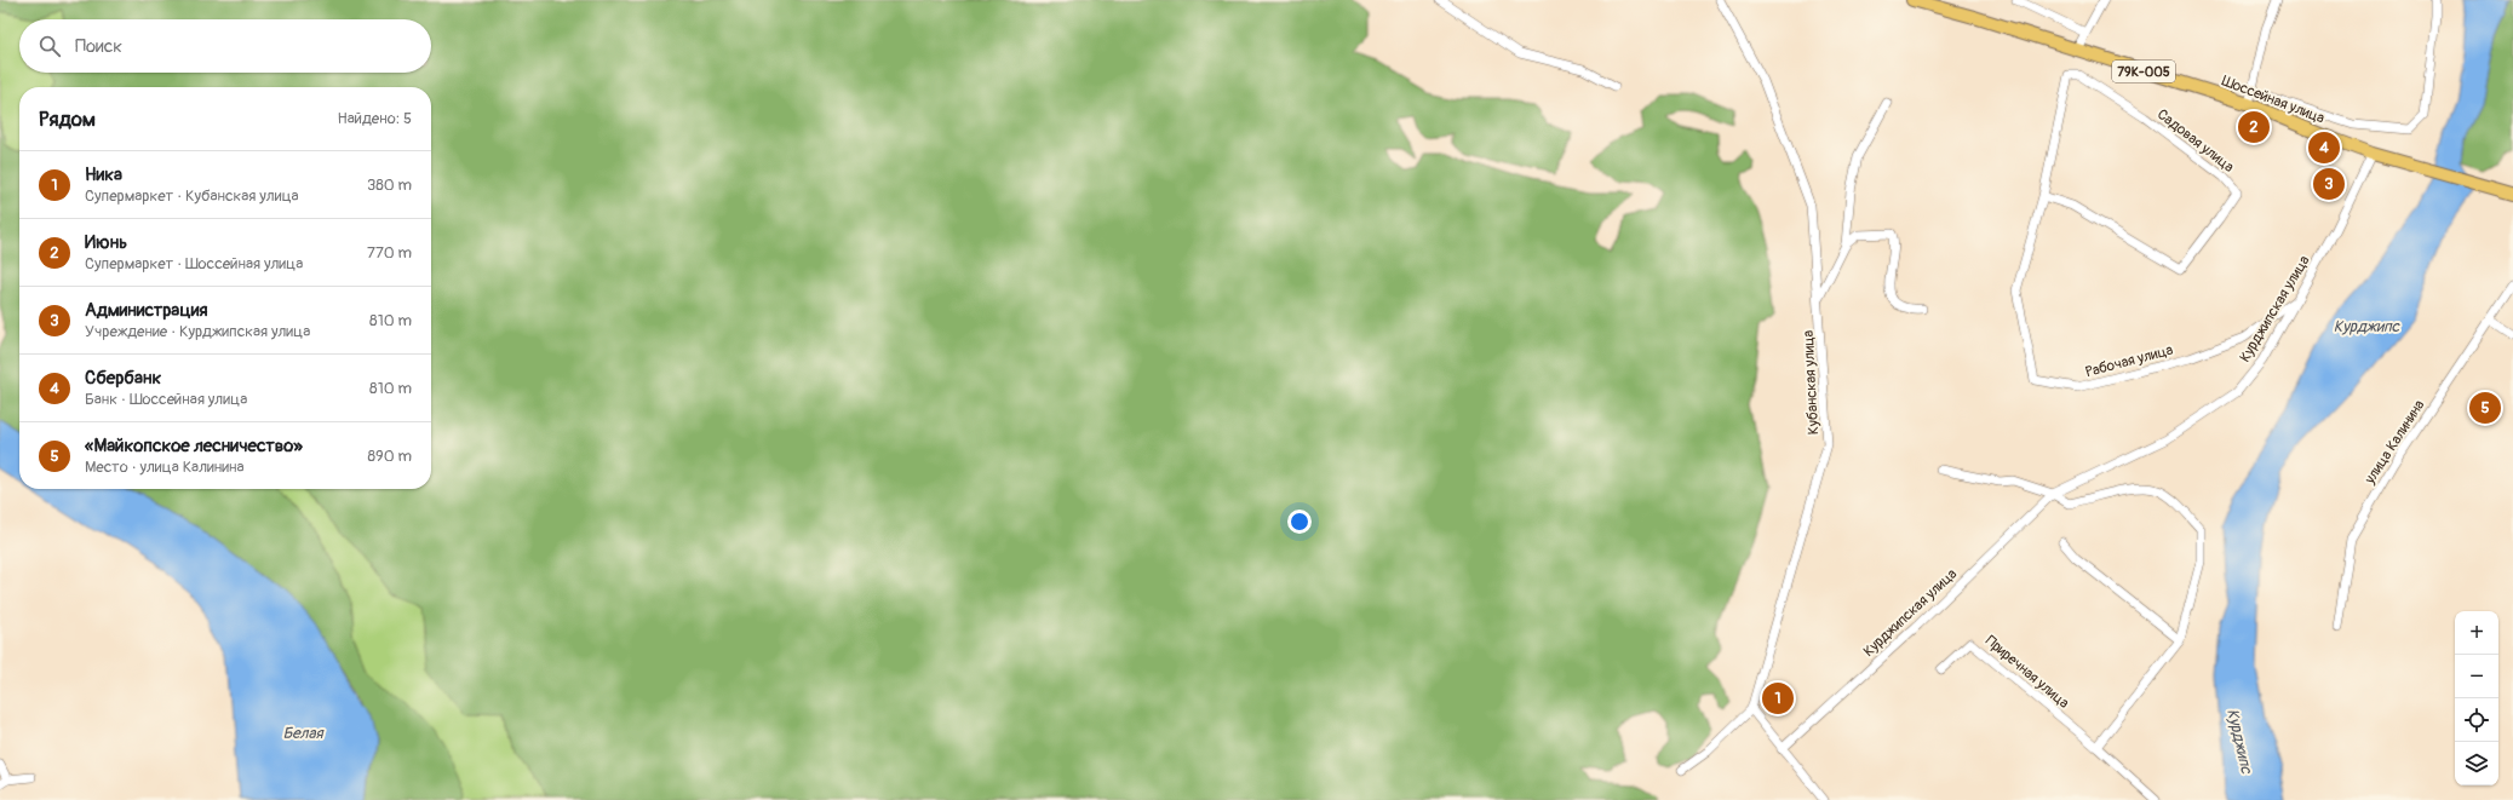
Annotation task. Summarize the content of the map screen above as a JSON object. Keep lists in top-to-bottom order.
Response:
{
  "streets": {
    "main road": ["79К-005", "Шоссейная улица"],
    "street": [
      "Садовая улица",
      "Курджипская улица",
      "Рабочая улица",
      "Кубанская улица",
      "улица Калинина",
      "Приречная улица"
    ]
  },
  "crossings": [
    ["Шоссейная улица", "Курджипская улица"],
    ["Садовая улица", "Рабочая улица"],
    ["Курджипская улица", "Рабочая улица"]
  ],
  "water": ["Курджипс", "Белая"],
  "page": {
    "search": "Поиск",
    "heading": ["Рядом", "Найдено: 5"],
    "pins": [
      "2",
      "4",
      "3",
      "5",
      "1"
    ],
    "list": [
      {
        "mark": "1",
        "name": "Ника",
        "note": "Супермаркет · Кубанская улица",
        "value": "380 m"
      },
      {
        "mark": "2",
        "name": "Июнь",
        "note": "Супермаркет · Шоссейная улица",
        "value": "770 m"
      },
      {
        "mark": "3",
        "name": "Администрация",
        "note": "Учреждение · Курджипская улица",
        "value": "810 m"
      },
      {
        "mark": "4",
        "name": "Сбербанк",
        "note": "Банк · Шоссейная улица",
        "value": "810 m"
      },
      {
        "mark": "5",
        "name": "«Майкопское лесничество»",
        "note": "Место · улица Калинина",
        "value": "890 m"
      }
    ],
    "map_buttons": ["+", "−"]
  }
}
